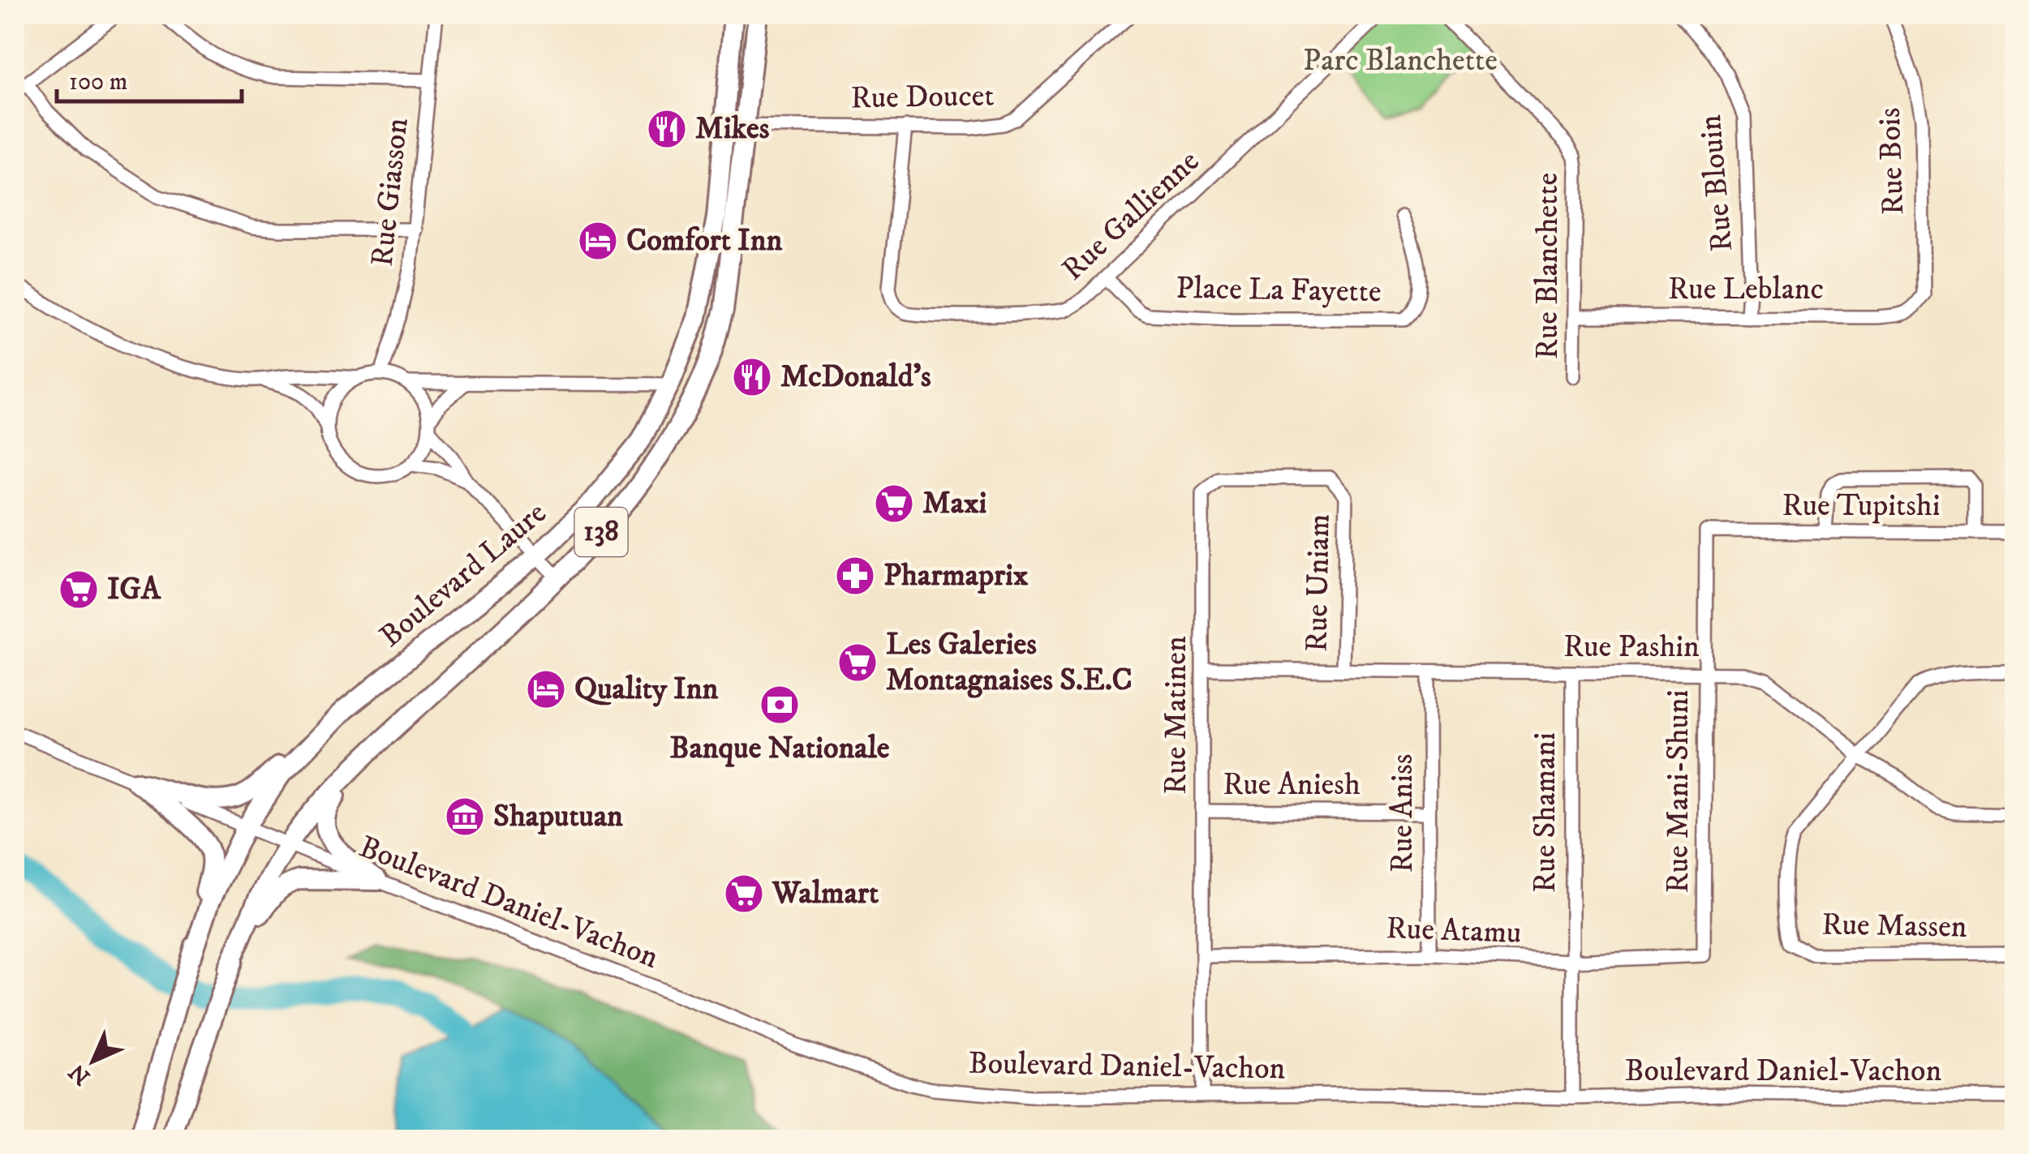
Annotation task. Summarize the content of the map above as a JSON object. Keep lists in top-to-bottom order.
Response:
{
  "streets": {
    "highway": ["138", "Boulevard Laure"],
    "street": [
      "Rue Doucet",
      "Rue Bois",
      "Rue Blouin",
      "Rue Giasson",
      "Rue Gallienne",
      "Rue Blanchette",
      "Rue Leblanc",
      "Place La Fayette",
      "Rue Tupitshi",
      "Rue Uniam",
      "Rue Pashin",
      "Rue Matinen",
      "Rue Aniesh",
      "Rue Mani-Shuni",
      "Rue Shamani",
      "Rue Aniss",
      "Boulevard Daniel-Vachon",
      "Rue Massen",
      "Rue Atamu"
    ]
  },
  "crossings": [
    ["Rue Doucet", "Rue Gallienne"],
    ["Rue Doucet", "Boulevard Laure"],
    ["Rue Bois", "Rue Leblanc"],
    ["Rue Blouin", "Rue Leblanc"],
    ["Rue Gallienne", "Place La Fayette"],
    ["Rue Blanchette", "Rue Leblanc"],
    ["Rue Tupitshi", "Rue Mani-Shuni"],
    ["138", "Boulevard Laure"],
    ["Boulevard Laure", "Boulevard Daniel-Vachon"],
    ["Rue Uniam", "Rue Pashin"],
    ["Rue Uniam", "Rue Matinen"],
    ["Rue Pashin", "Rue Matinen"],
    ["Rue Pashin", "Rue Mani-Shuni"],
    ["Rue Pashin", "Rue Shamani"],
    ["Rue Pashin", "Rue Aniss"],
    ["Rue Pashin", "Rue Massen"],
    ["Rue Matinen", "Rue Aniesh"],
    ["Rue Matinen", "Boulevard Daniel-Vachon"],
    ["Rue Matinen", "Rue Atamu"],
    ["Rue Aniesh", "Rue Aniss"],
    ["Rue Mani-Shuni", "Rue Atamu"],
    ["Rue Shamani", "Boulevard Daniel-Vachon"],
    ["Rue Shamani", "Rue Atamu"],
    ["Rue Aniss", "Rue Atamu"]
  ],
  "parks": ["Parc Blanchette"],
  "places": {
    "restaurant": ["Mikes", "McDonald's"],
    "hotel": ["Comfort Inn", "Quality Inn"],
    "supermarket": [
      "Maxi",
      "IGA",
      "Les Galeries Montagnaises S.E.C",
      "Walmart"
    ],
    "pharmacy": ["Pharmaprix"],
    "bank": ["Banque Nationale"],
    "museum": ["Shaputuan"]
  },
  "scale_bar": "100 m",
  "north": "bottom left"
}
